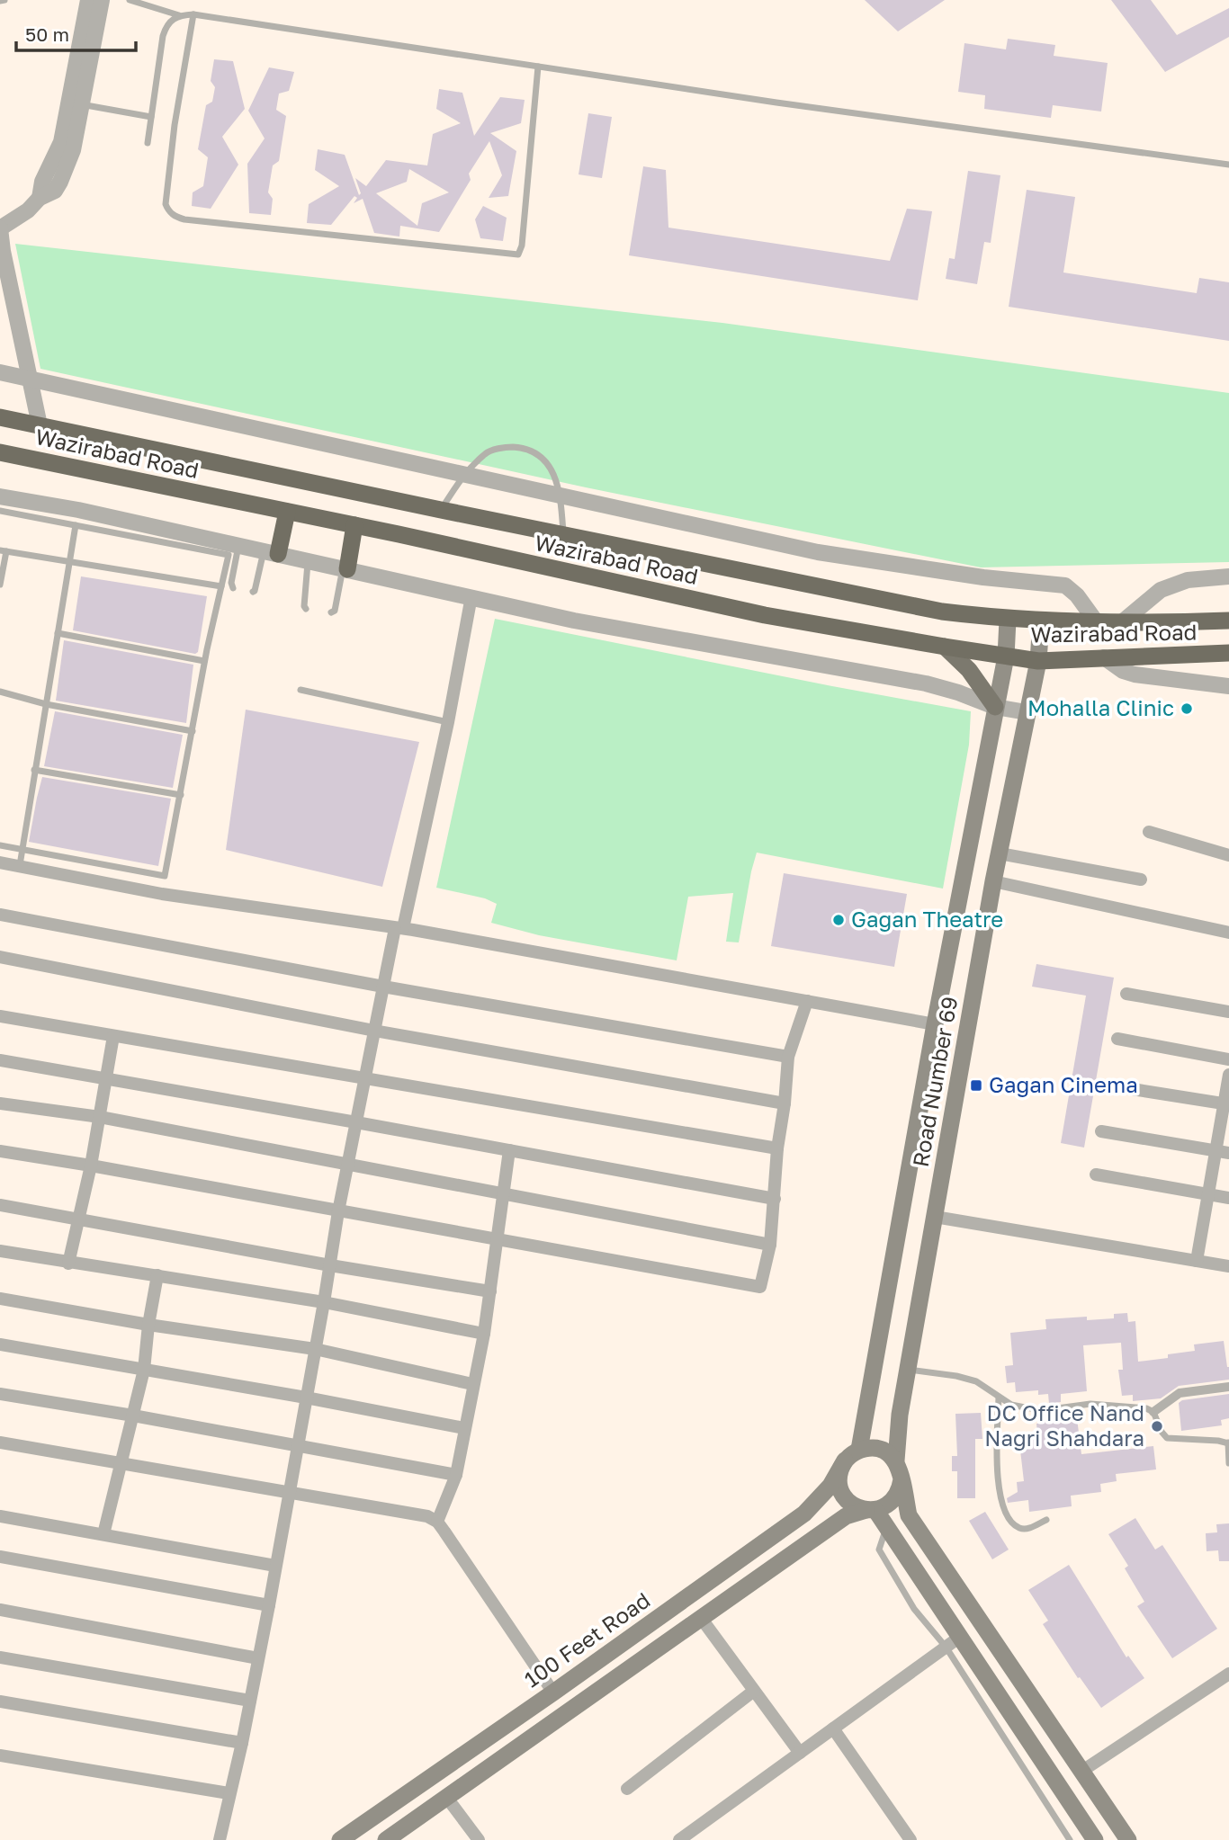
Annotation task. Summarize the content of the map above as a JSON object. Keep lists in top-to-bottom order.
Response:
{
  "streets": {
    "highway": ["Wazirabad Road"],
    "main road": ["Road Number 69", "100 Feet Road"]
  },
  "crossings": [
    ["Wazirabad Road", "Road Number 69"],
    ["Road Number 69", "100 Feet Road"]
  ],
  "places": {
    "other": ["Mohalla Clinic", "Gagan Theatre", "DC Office Nand Nagri Shahdara"],
    "transit": ["Gagan Cinema"]
  },
  "scale_bar": "50 m"
}
